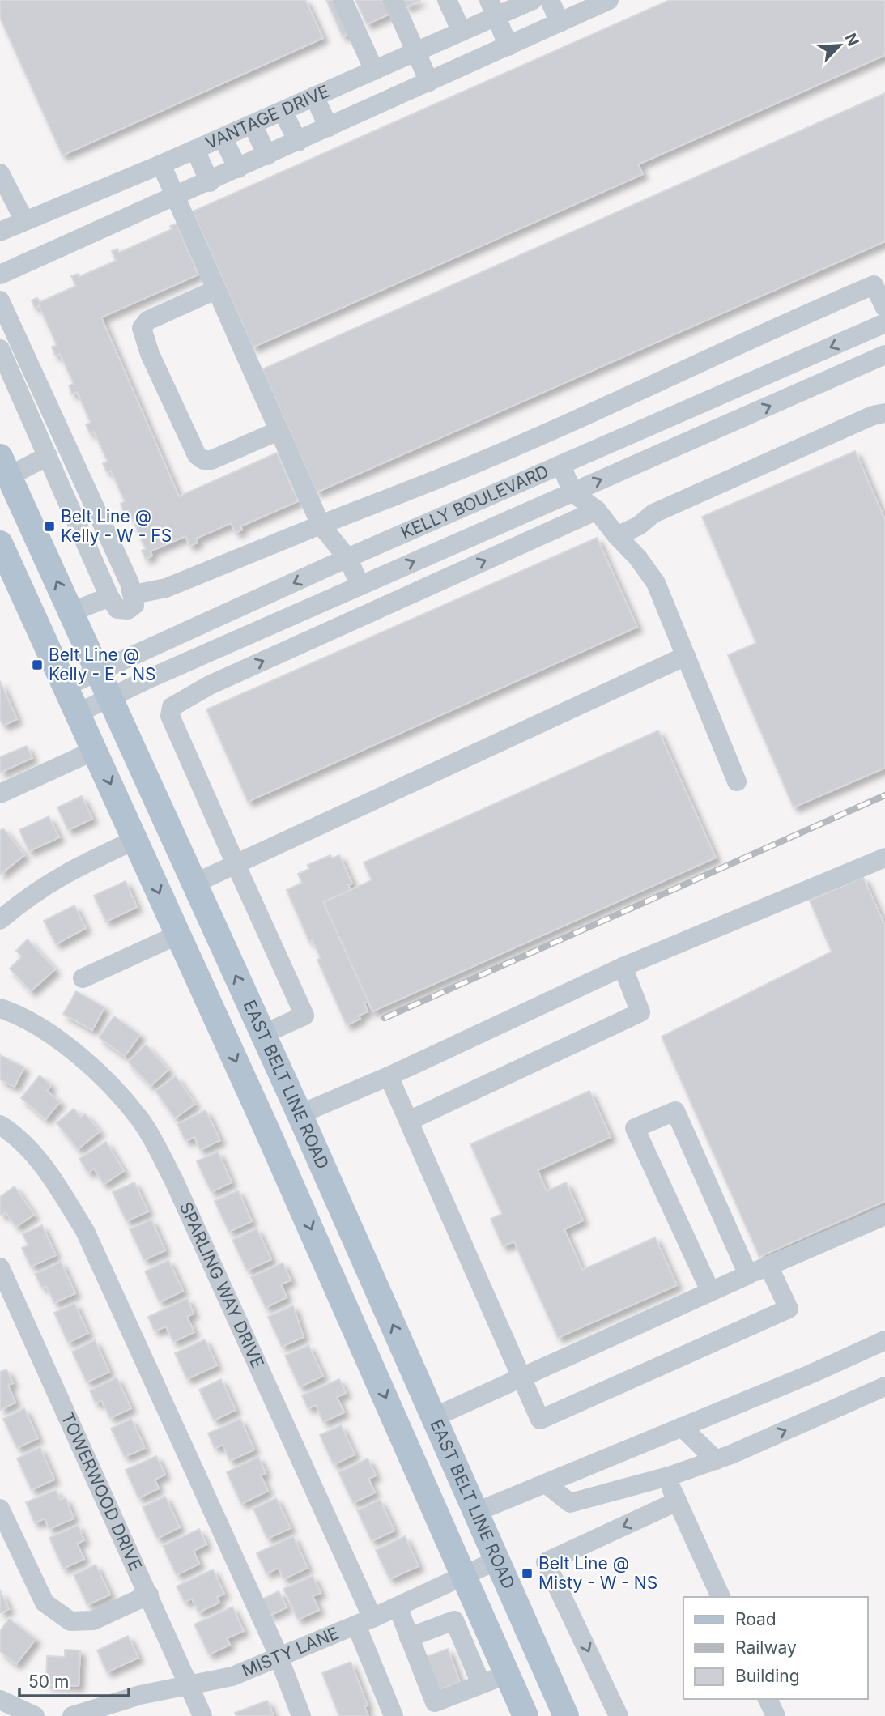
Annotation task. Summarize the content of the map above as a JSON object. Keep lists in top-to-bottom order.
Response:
{
  "streets": {
    "main road": ["EAST BELT LINE ROAD"],
    "street": [
      "VANTAGE DRIVE",
      "KELLY BOULEVARD",
      "SPARLING WAY DRIVE",
      "TOWERWOOD DRIVE",
      "MISTY LANE"
    ]
  },
  "crossings": [
    ["KELLY BOULEVARD", "EAST BELT LINE ROAD"],
    ["EAST BELT LINE ROAD", "MISTY LANE"],
    ["SPARLING WAY DRIVE", "MISTY LANE"],
    ["TOWERWOOD DRIVE", "MISTY LANE"]
  ],
  "places": {
    "transit": ["Belt Line @ Kelly - W - FS", "Belt Line @ Kelly - E - NS", "Belt Line @ Misty - W - NS"]
  },
  "legend": ["Road", "Railway", "Building"],
  "scale_bar": "50 m",
  "north": "top right"
}
